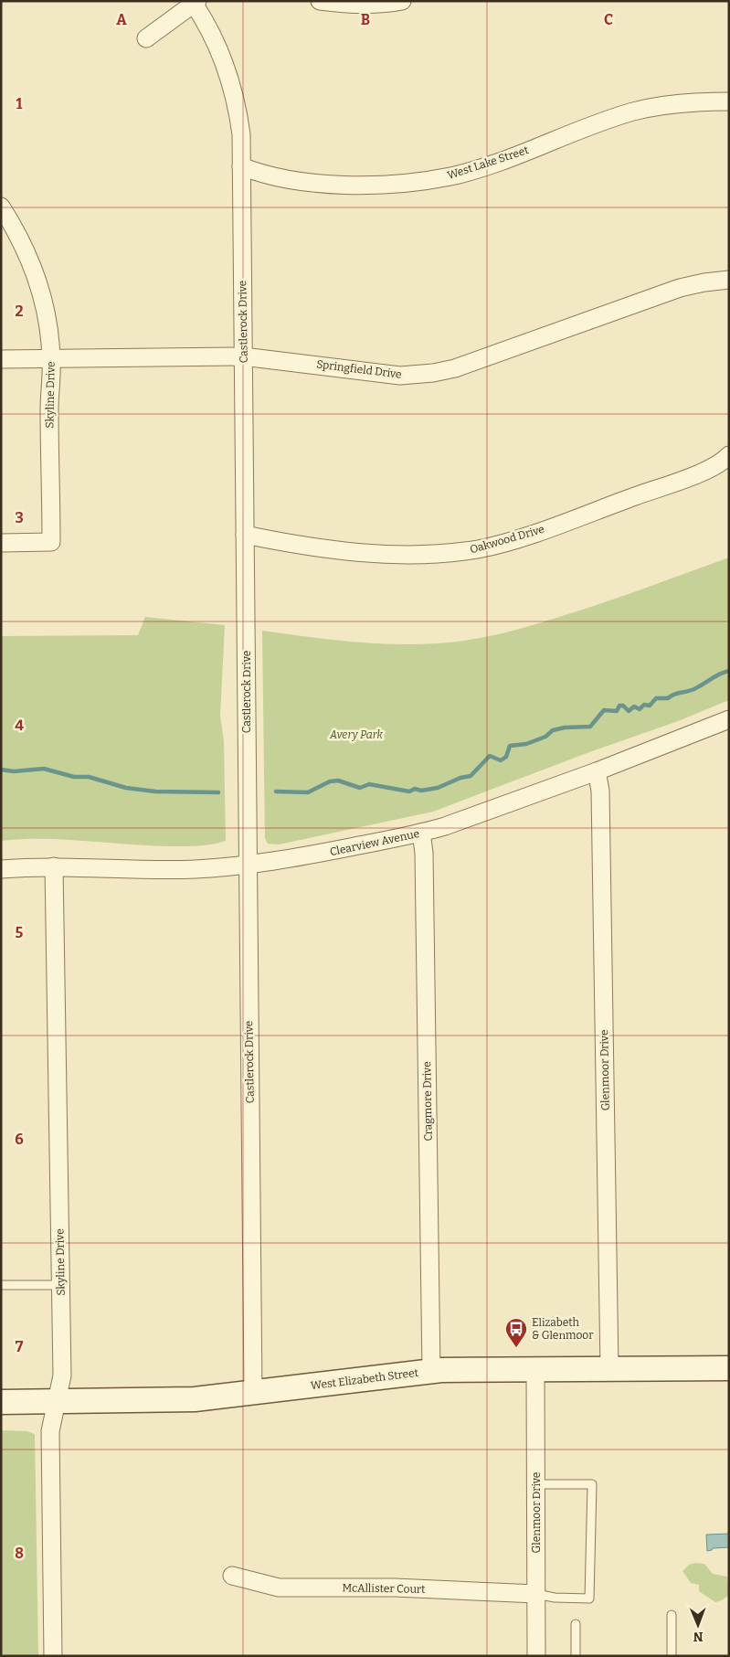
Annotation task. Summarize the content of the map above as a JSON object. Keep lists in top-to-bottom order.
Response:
{
  "streets": {
    "main road": ["West Elizabeth Street"],
    "street": [
      "West Lake Street",
      "Castlerock Drive",
      "Springfield Drive",
      "Skyline Drive",
      "Oakwood Drive",
      "Clearview Avenue",
      "Glenmoor Drive",
      "Cragmore Drive",
      "McAllister Court"
    ]
  },
  "crossings": [
    ["West Lake Street", "Castlerock Drive"],
    ["Castlerock Drive", "Springfield Drive"],
    ["Castlerock Drive", "Oakwood Drive"],
    ["Castlerock Drive", "Clearview Avenue"],
    ["Castlerock Drive", "West Elizabeth Street"],
    ["Springfield Drive", "Skyline Drive"],
    ["Skyline Drive", "Clearview Avenue"],
    ["Skyline Drive", "West Elizabeth Street"],
    ["Clearview Avenue", "Glenmoor Drive"],
    ["Clearview Avenue", "Cragmore Drive"],
    ["Glenmoor Drive", "West Elizabeth Street"],
    ["Glenmoor Drive", "McAllister Court"],
    ["Cragmore Drive", "West Elizabeth Street"]
  ],
  "parks": ["Avery Park"],
  "places": {
    "bus stop": ["Elizabeth & Glenmoor"]
  },
  "north": "bottom",
  "grid": {
    "columns": ["A", "B", "C"],
    "rows": [
      "1",
      "2",
      "3",
      "4",
      "5",
      "6",
      "7",
      "8"
    ]
  }
}
